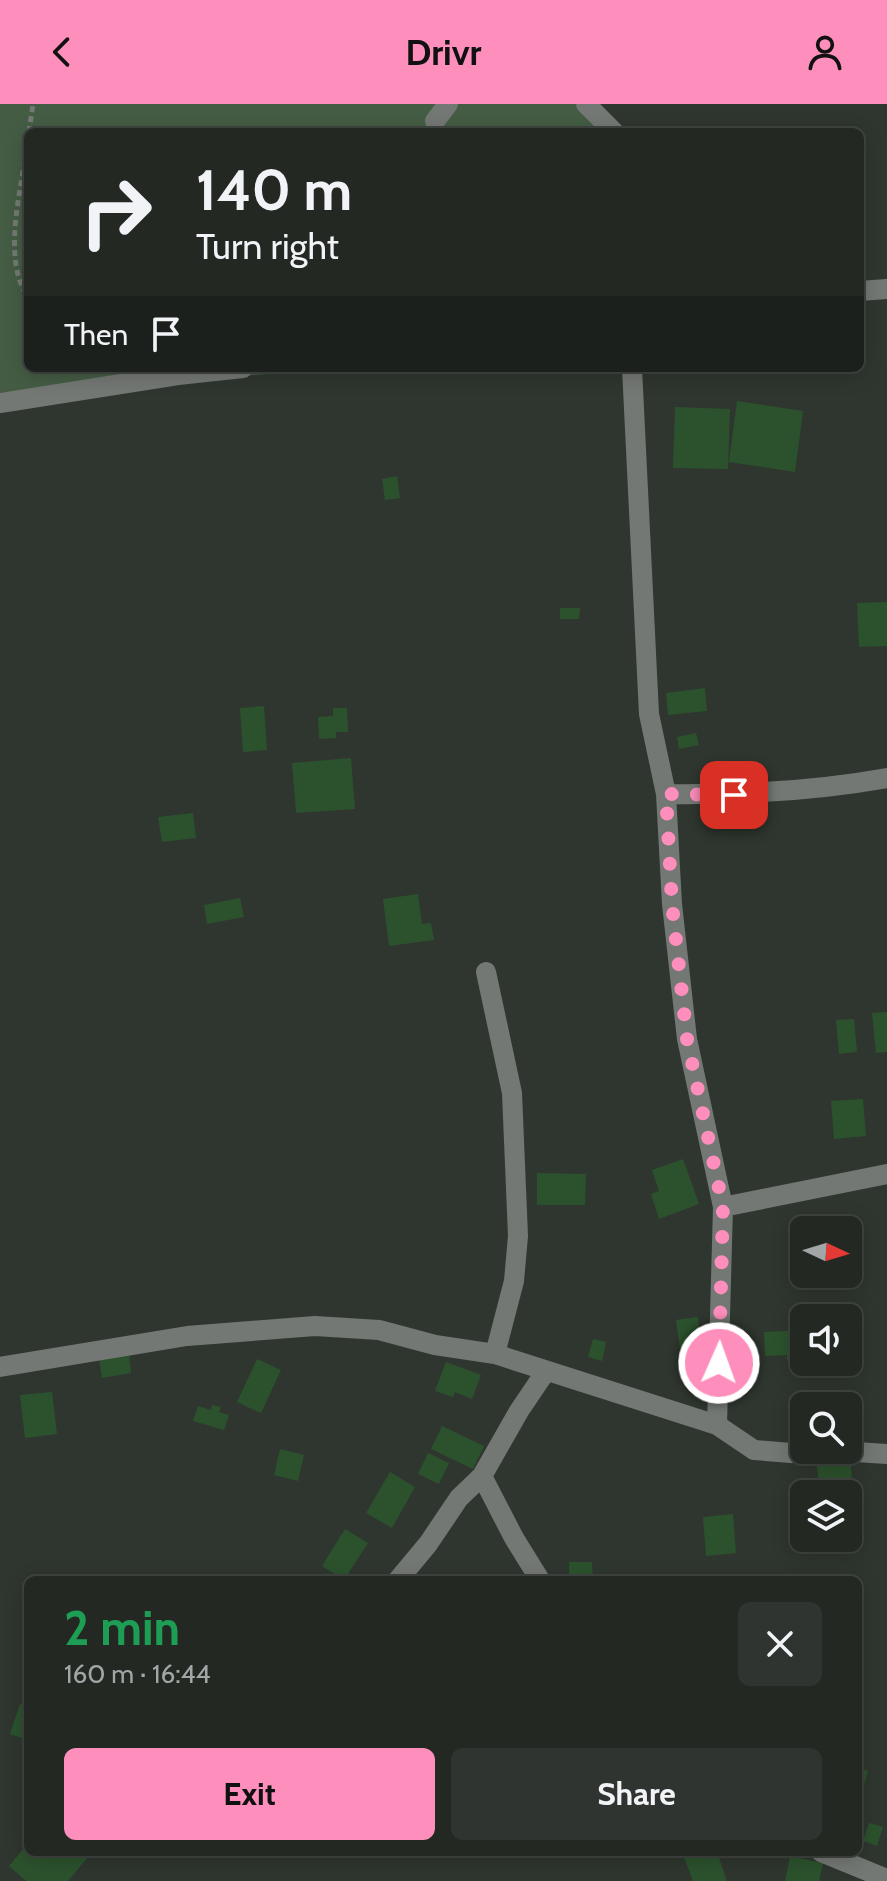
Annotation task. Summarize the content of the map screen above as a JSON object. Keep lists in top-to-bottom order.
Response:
{
  "north": "right",
  "page": {
    "header": "Drivr",
    "turn": ["140 m", "Turn right"],
    "then": "Then",
    "heading": ["2 min", "160 m · 16:44"],
    "buttons": ["Exit", "Share"]
  }
}
